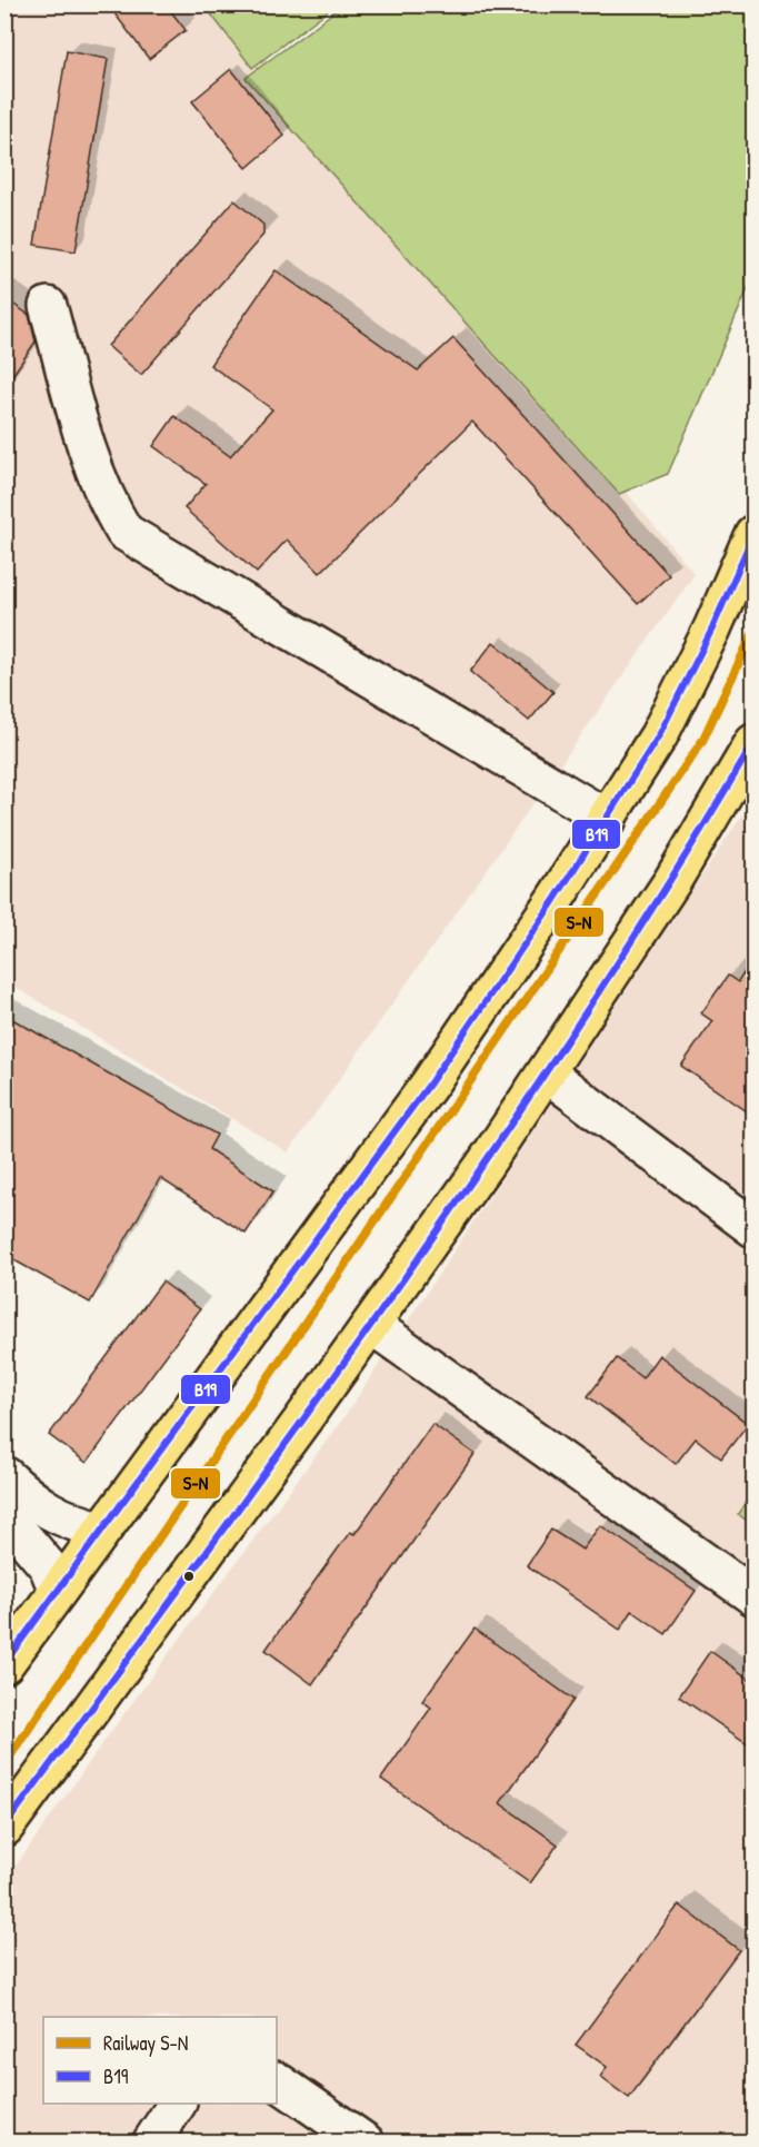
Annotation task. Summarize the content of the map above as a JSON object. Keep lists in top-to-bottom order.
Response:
{
  "lines": ["transit line B19", "rail line S-N"],
  "legend": ["Railway S-N", "B19"]
}
